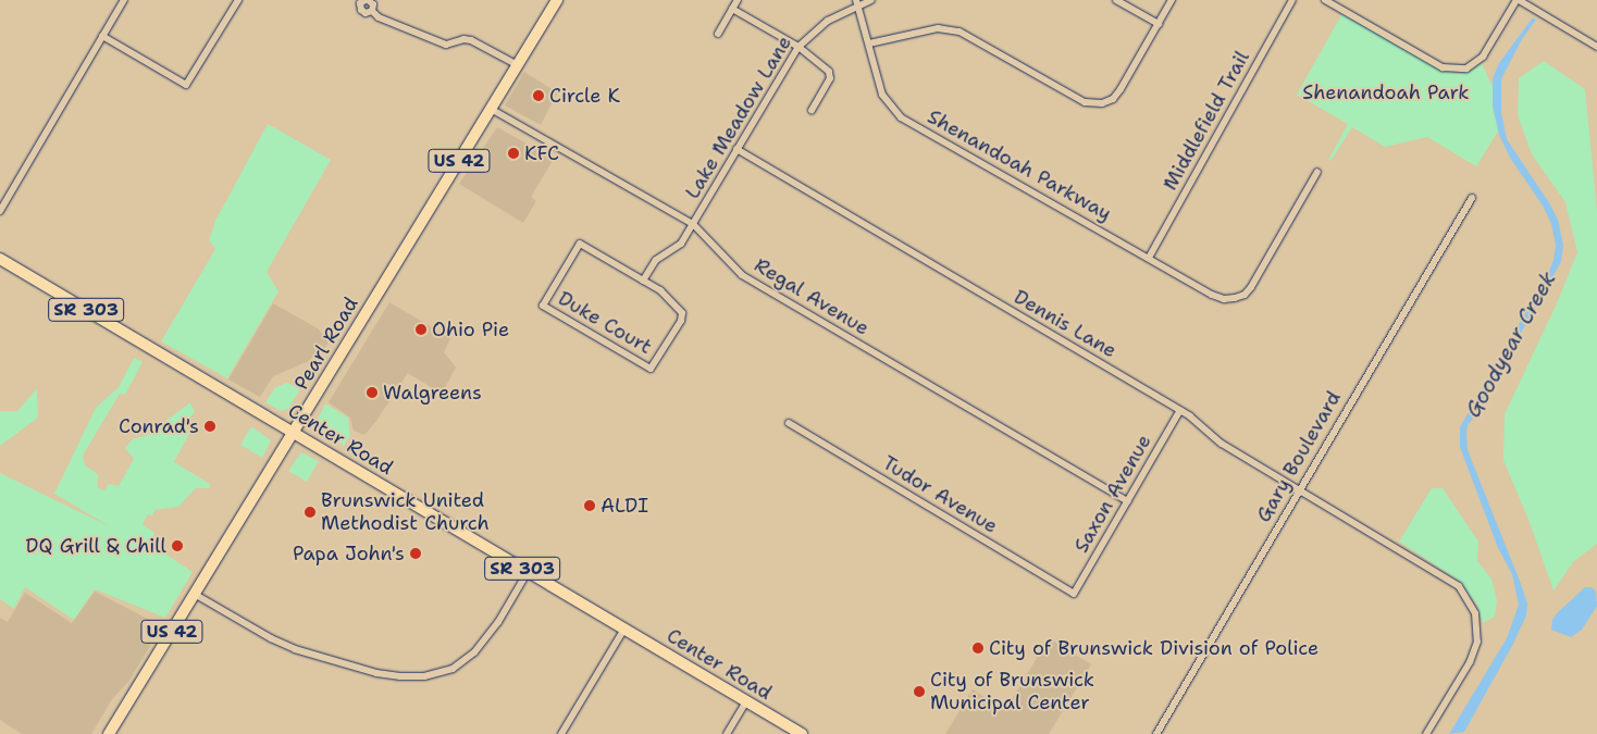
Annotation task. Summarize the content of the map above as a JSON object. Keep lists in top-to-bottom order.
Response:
{
  "streets": {
    "main road": [
      "US 42",
      "SR 303",
      "Pearl Road",
      "Center Road"
    ],
    "street": [
      "Lake Meadow Lane",
      "Middlefield Trail",
      "Shenandoah Parkway",
      "Regal Avenue",
      "Duke Court",
      "Dennis Lane",
      "Gary Boulevard",
      "Saxon Avenue",
      "Tudor Avenue"
    ]
  },
  "crossings": [
    ["Lake Meadow Lane", "Shenandoah Parkway"],
    ["Lake Meadow Lane", "Regal Avenue"],
    ["Lake Meadow Lane", "Duke Court"],
    ["Lake Meadow Lane", "Dennis Lane"],
    ["Middlefield Trail", "Shenandoah Parkway"],
    ["Regal Avenue", "Pearl Road"],
    ["Regal Avenue", "Saxon Avenue"],
    ["Dennis Lane", "Gary Boulevard"],
    ["Dennis Lane", "Saxon Avenue"],
    ["Pearl Road", "Center Road"],
    ["Saxon Avenue", "Tudor Avenue"]
  ],
  "water": ["Goodyear Creek"],
  "parks": ["Shenandoah Park"],
  "places": [
    "Circle K",
    "KFC",
    "Ohio Pie",
    "Walgreens",
    "Conrad's",
    "ALDI",
    "Brunswick United Methodist Church",
    "DQ Grill & Chill",
    "Papa John's",
    "City of Brunswick Division of Police",
    "City of Brunswick Municipal Center"
  ]
}
